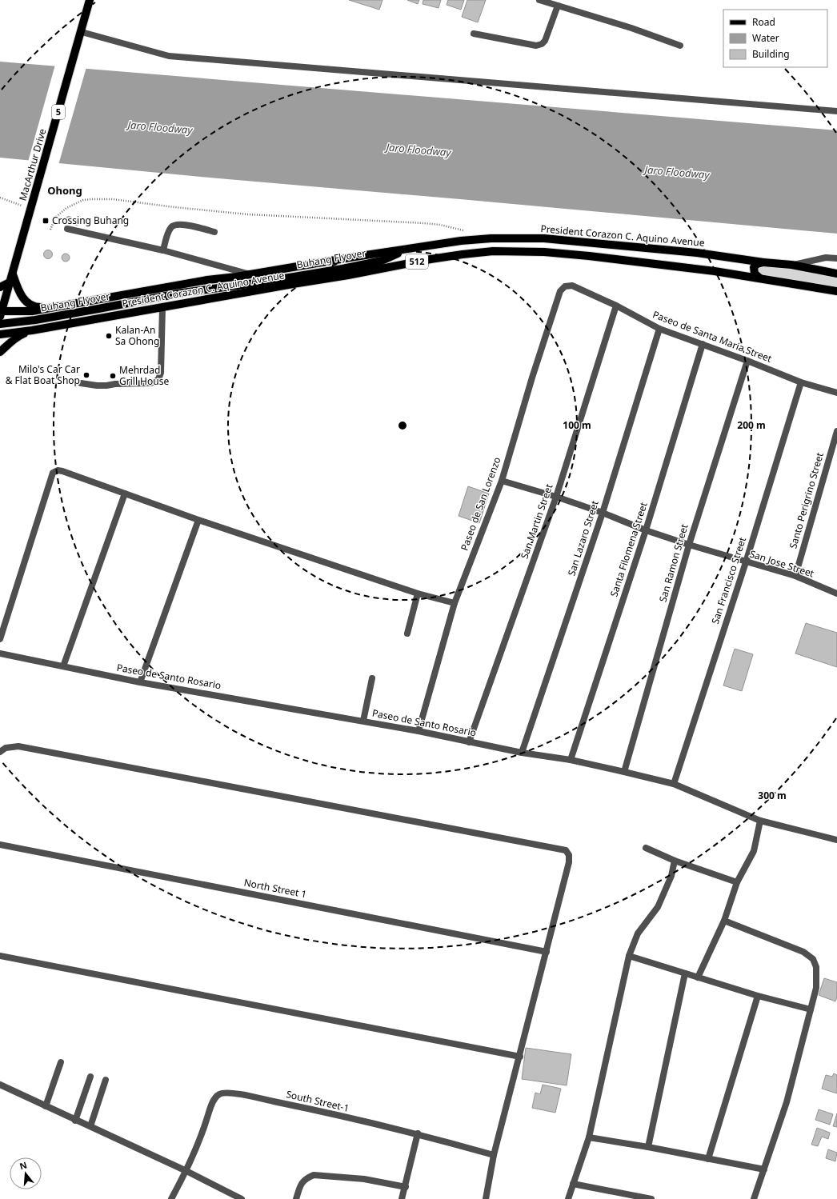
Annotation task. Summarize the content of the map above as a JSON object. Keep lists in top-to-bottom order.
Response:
{
  "streets": {
    "main road": [
      "5",
      "MacArthur Drive",
      "President Corazon C. Aquino Avenue",
      "Buhang Flyover",
      "512"
    ],
    "street": [
      "Paseo de Santa Maria Street",
      "Santo Perigrino Street",
      "Paseo de San Lorenzo",
      "San Martin Street",
      "San Lazaro Street",
      "Santa Filomena Street",
      "San Ramon Street",
      "San Jose Street",
      "San Francisco Street",
      "Paseo de Santo Rosario",
      "North Street 1",
      "South Street-1"
    ]
  },
  "crossings": [
    ["MacArthur Drive", "President Corazon C. Aquino Avenue"],
    ["President Corazon C. Aquino Avenue", "Buhang Flyover"],
    ["Paseo de Santa Maria Street", "Paseo de San Lorenzo"],
    ["Paseo de Santa Maria Street", "San Martin Street"],
    ["Paseo de Santa Maria Street", "San Lazaro Street"],
    ["Paseo de Santa Maria Street", "Santa Filomena Street"],
    ["Paseo de Santa Maria Street", "San Ramon Street"],
    ["Paseo de Santa Maria Street", "San Francisco Street"],
    ["Santo Perigrino Street", "San Jose Street"],
    ["Paseo de San Lorenzo", "San Jose Street"],
    ["Paseo de San Lorenzo", "Paseo de Santo Rosario"],
    ["San Martin Street", "San Jose Street"],
    ["San Martin Street", "Paseo de Santo Rosario"],
    ["San Lazaro Street", "San Jose Street"],
    ["San Lazaro Street", "Paseo de Santo Rosario"],
    ["Santa Filomena Street", "San Jose Street"],
    ["Santa Filomena Street", "Paseo de Santo Rosario"],
    ["San Ramon Street", "San Jose Street"],
    ["San Ramon Street", "Paseo de Santo Rosario"],
    ["San Jose Street", "San Francisco Street"],
    ["San Francisco Street", "Paseo de Santo Rosario"]
  ],
  "districts": ["Ohong"],
  "water": ["Jaro Floodway"],
  "places": {
    "transit": ["Crossing Buhang"],
    "other": ["Kalan-An Sa Ohong", "Milo's Car Car & Flat Boat Shop", "Mehrdad Grill House"]
  },
  "legend": ["Road", "Water", "Building"],
  "north": "top",
  "rings": ["100 m", "200 m", "300 m"]
}
